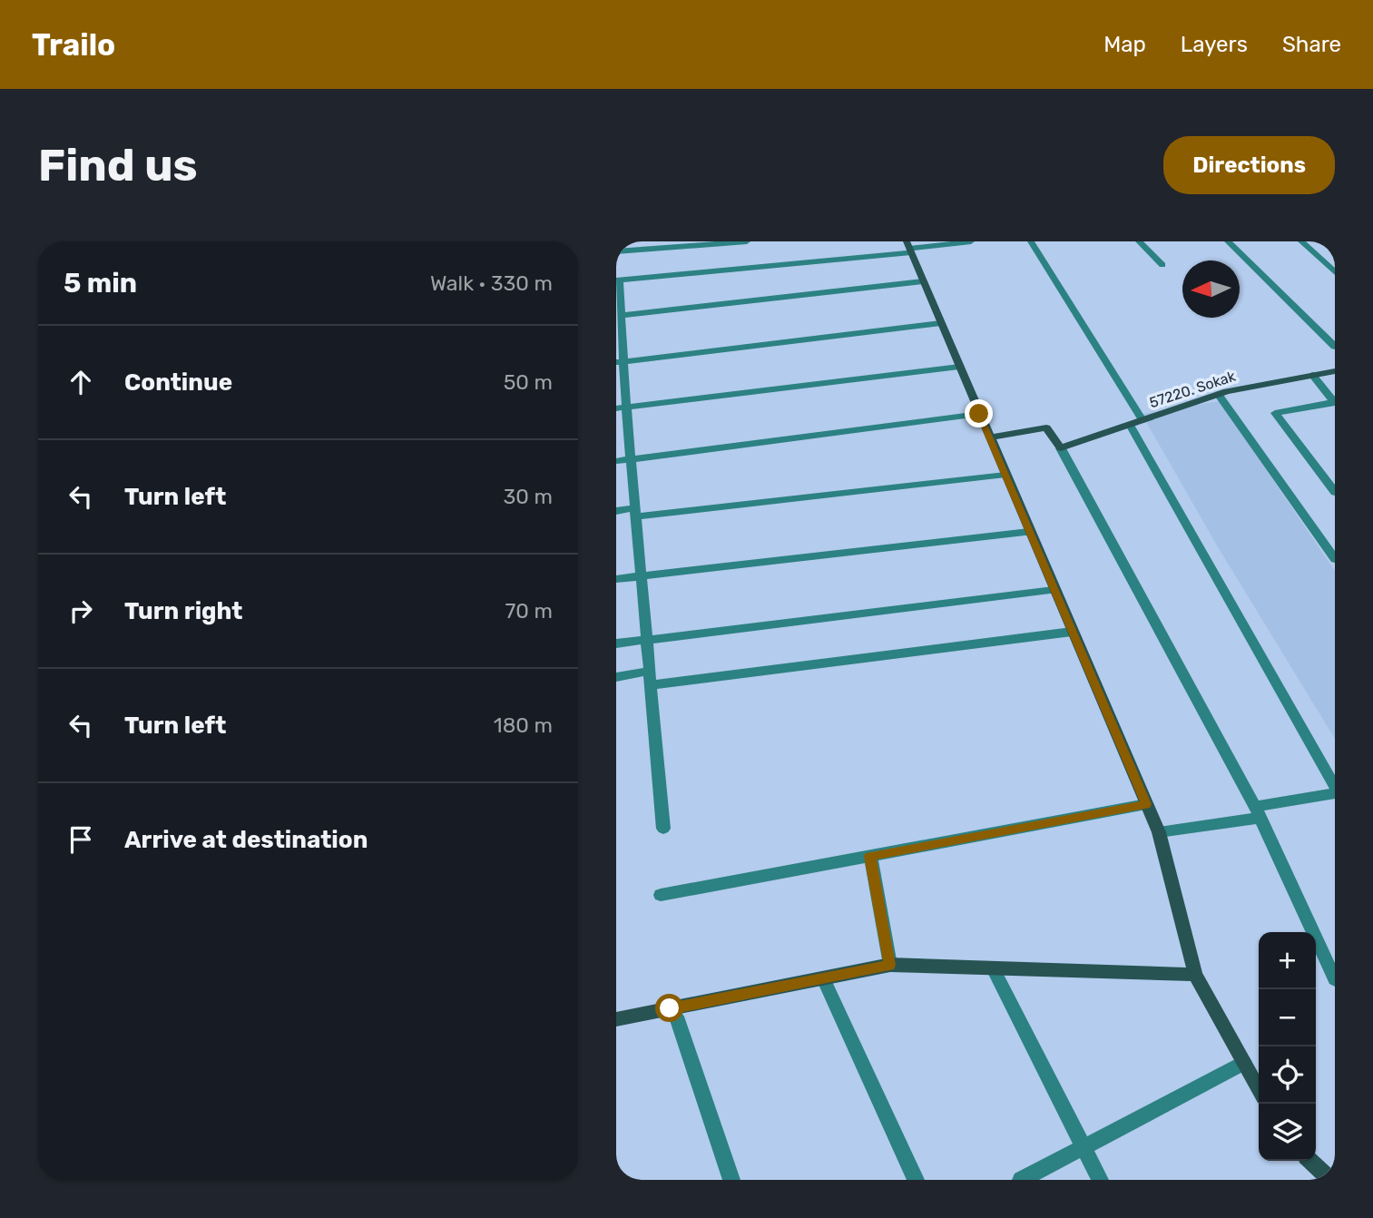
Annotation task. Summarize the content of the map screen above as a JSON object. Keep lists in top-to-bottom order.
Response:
{
  "streets": {
    "street": ["57220. Sokak"]
  },
  "north": "left",
  "page": {
    "header": "Trailo",
    "nav": ["Map", "Layers", "Share"],
    "buttons": "Directions",
    "title": "Find us",
    "heading": ["5 min", "Walk · 330 m"],
    "list": [
      ["Continue", "50 m"],
      ["Turn left", "30 m"],
      ["Turn right", "70 m"],
      ["Turn left", "180 m"],
      "Arrive at destination"
    ],
    "map_buttons": ["+", "−"]
  }
}
